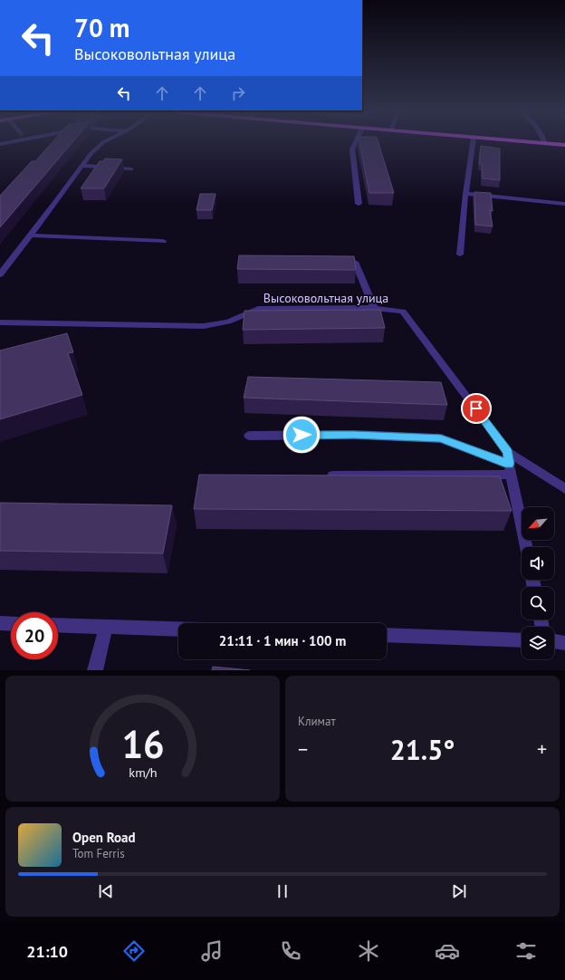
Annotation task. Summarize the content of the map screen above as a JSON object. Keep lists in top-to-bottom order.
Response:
{
  "streets": {
    "street": ["Высоковольтная улица"]
  },
  "north": "bottom left",
  "page": {
    "turn": ["70 m", "Высоковольтная улица"],
    "limit": "20",
    "trip": "21:11 · 1 мин · 100 m",
    "tile": "Климат",
    "heat": ["−", "21.5°", "+"],
    "song": ["Open Road", "Tom Ferris"],
    "tabs": "21:10",
    "gauge": ["16", "km/h"]
  }
}
